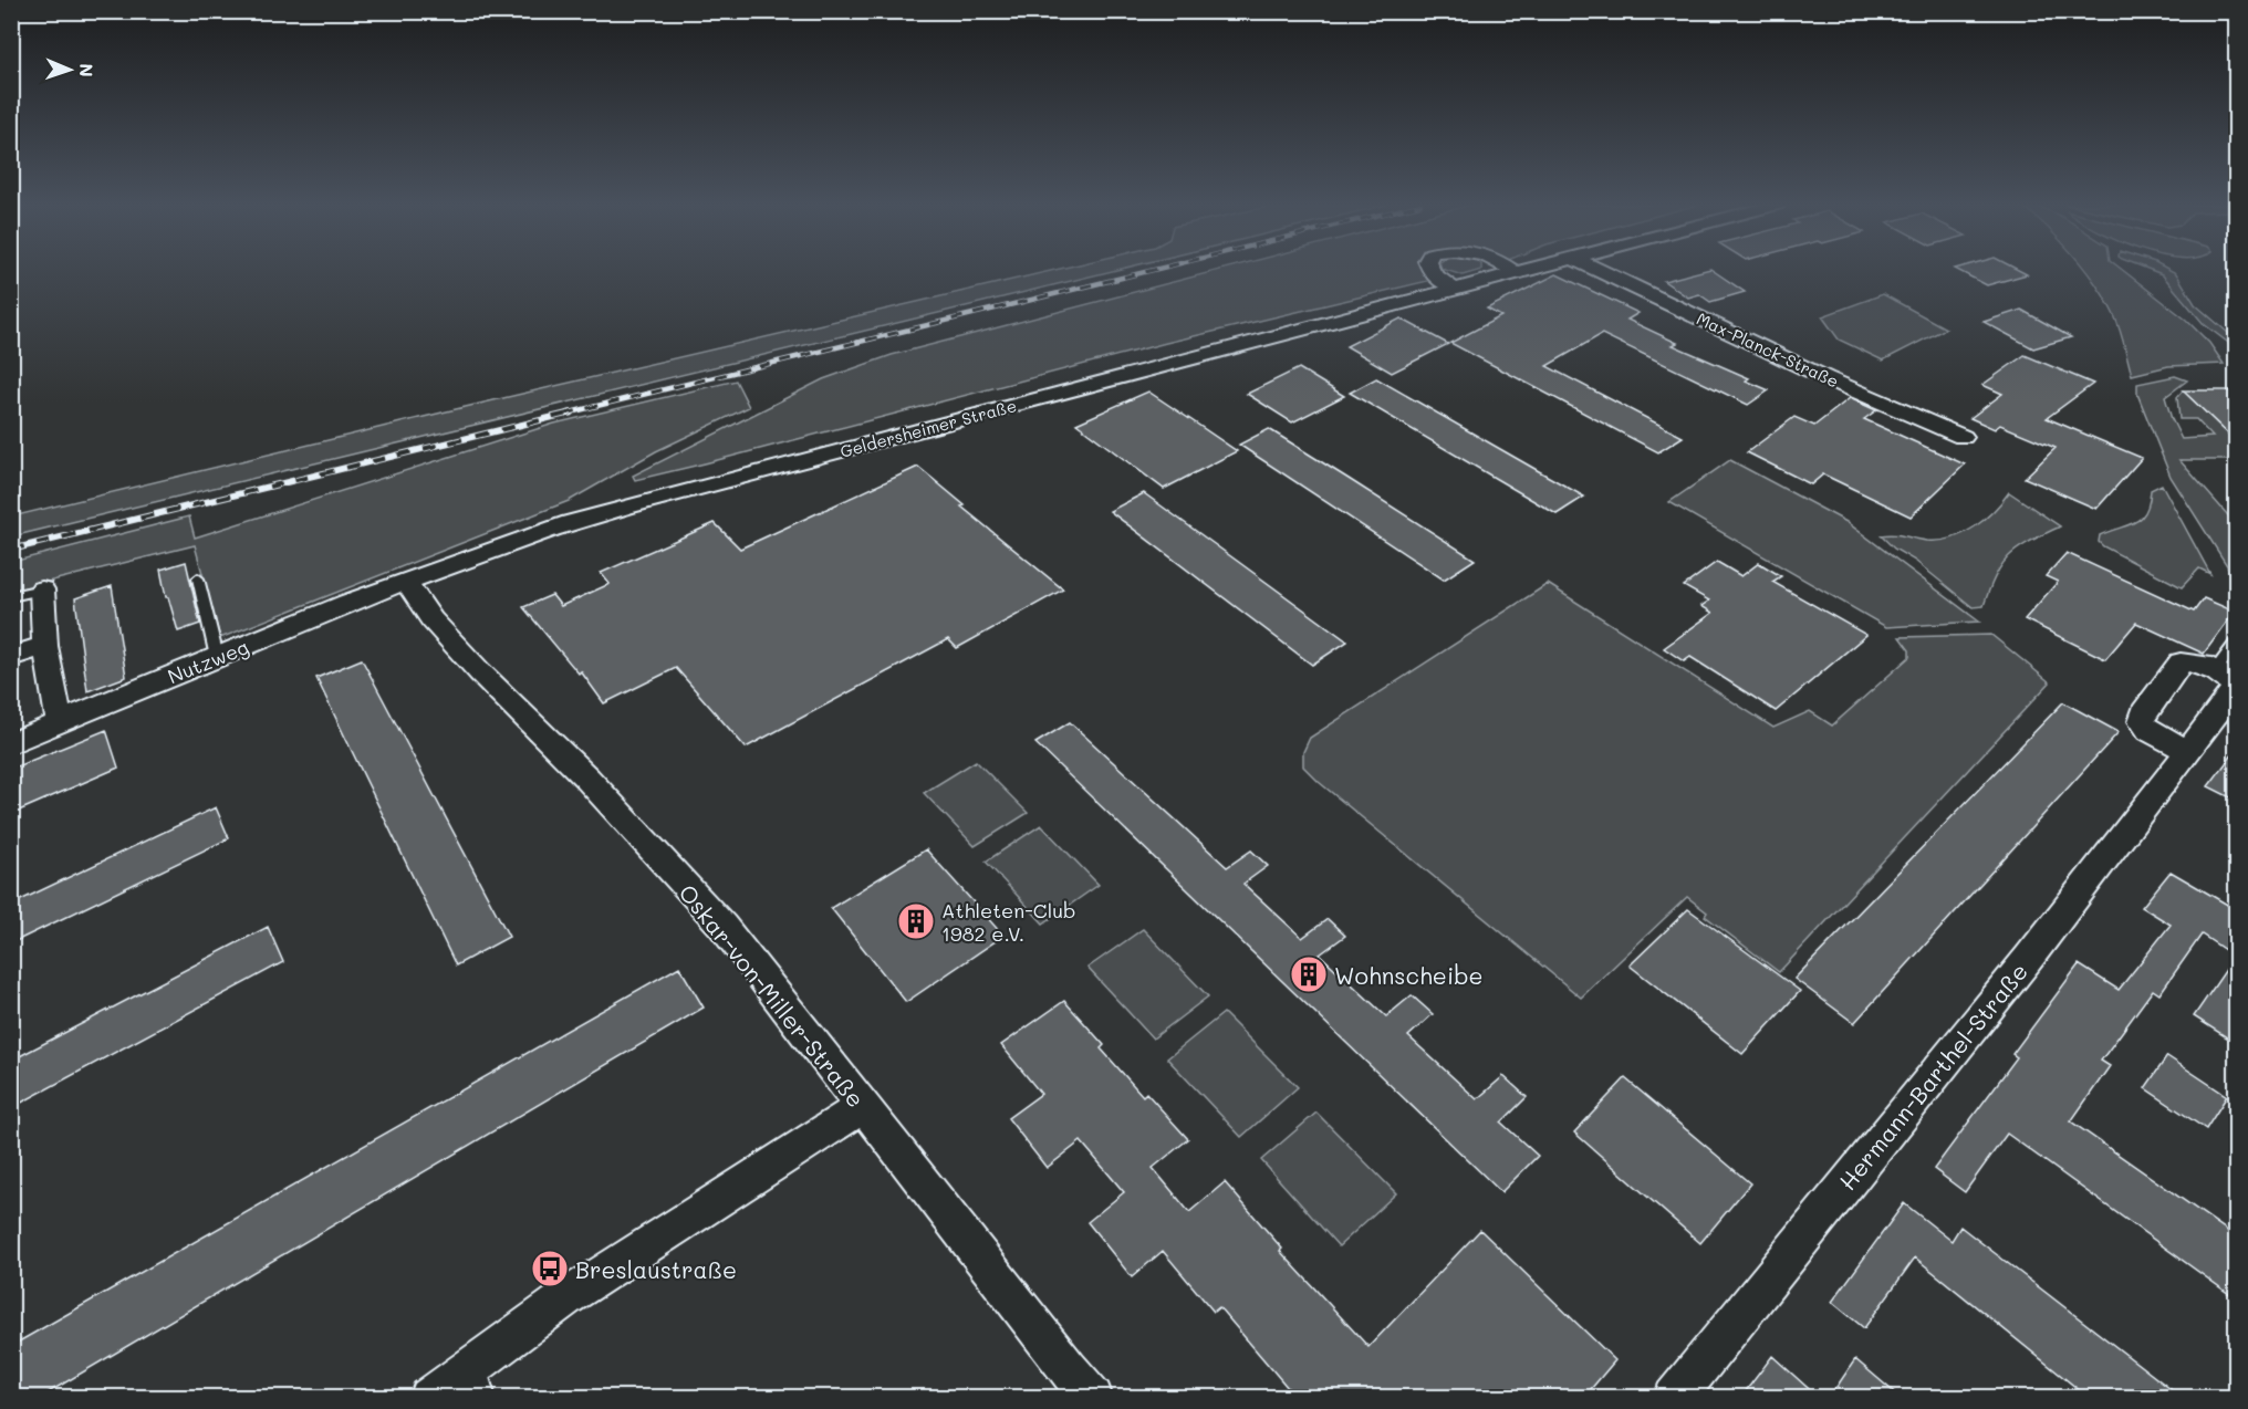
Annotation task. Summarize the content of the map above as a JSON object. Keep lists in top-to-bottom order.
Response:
{
  "streets": {
    "street": [
      "Max-Planck-Straße",
      "Geldersheimer Straße",
      "Nutzweg",
      "Oskar-von-Miller-Straße",
      "Hermann-Barthel-Straße"
    ]
  },
  "crossings": [
    ["Geldersheimer Straße", "Nutzweg"],
    ["Geldersheimer Straße", "Oskar-von-Miller-Straße"],
    ["Nutzweg", "Oskar-von-Miller-Straße"]
  ],
  "places": {
    "building": ["Athleten-Club 1982 e.V.", "Wohnscheibe"],
    "bus stop": ["Breslaustraße"]
  },
  "north": "right"
}
